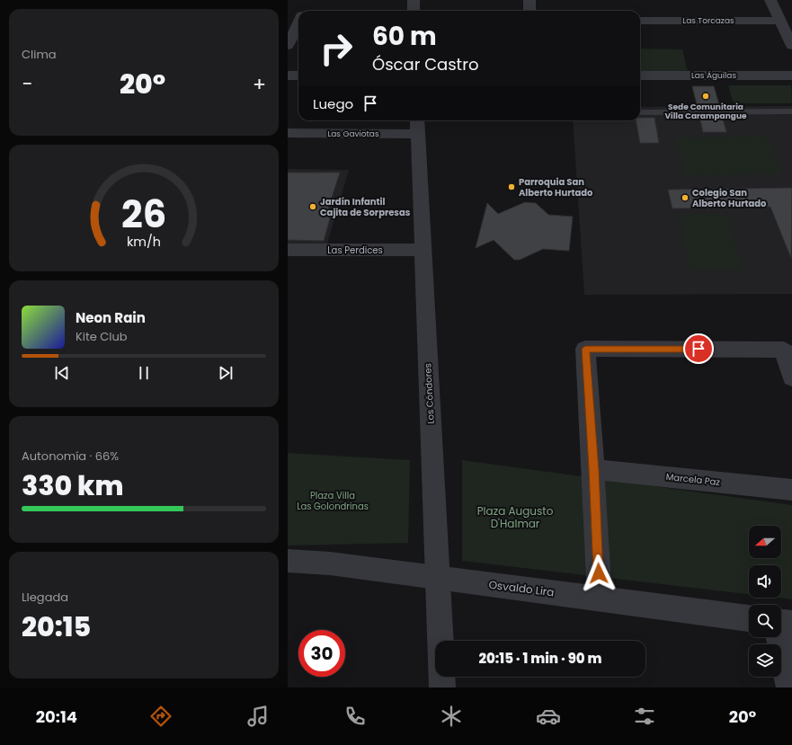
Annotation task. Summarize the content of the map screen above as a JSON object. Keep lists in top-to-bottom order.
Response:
{
  "streets": {
    "street": [
      "Las Torcazas",
      "Las Águilas",
      "Las Gaviotas",
      "Las Perdices",
      "Los Cóndores",
      "Marcela Paz",
      "Osvaldo Lira"
    ]
  },
  "crossings": [
    ["Las Gaviotas", "Los Cóndores"],
    ["Las Perdices", "Los Cóndores"],
    ["Los Cóndores", "Osvaldo Lira"]
  ],
  "parks": ["Plaza Villa Las Golondrinas", "Plaza Augusto D'Halmar"],
  "places": [
    "Sede Comunitaria Villa Carampangue",
    "Parroquia San Alberto Hurtado",
    "Colegio San Alberto Hurtado",
    "Jardín Infantil Cajita de Sorpresas"
  ],
  "north": "left",
  "page": {
    "tile": [
      "Clima",
      ["Autonomía · 66%", "330 km"],
      ["Llegada", "20:15"]
    ],
    "turn": ["60 m", "Óscar Castro"],
    "heat": ["−", "20°", "+"],
    "then": "Luego",
    "song": ["Neon Rain", "Kite Club"],
    "limit": "30",
    "trip": "20:15 · 1 min · 90 m",
    "tabs": ["20:14", "20°"],
    "gauge": ["26", "km/h"]
  }
}
